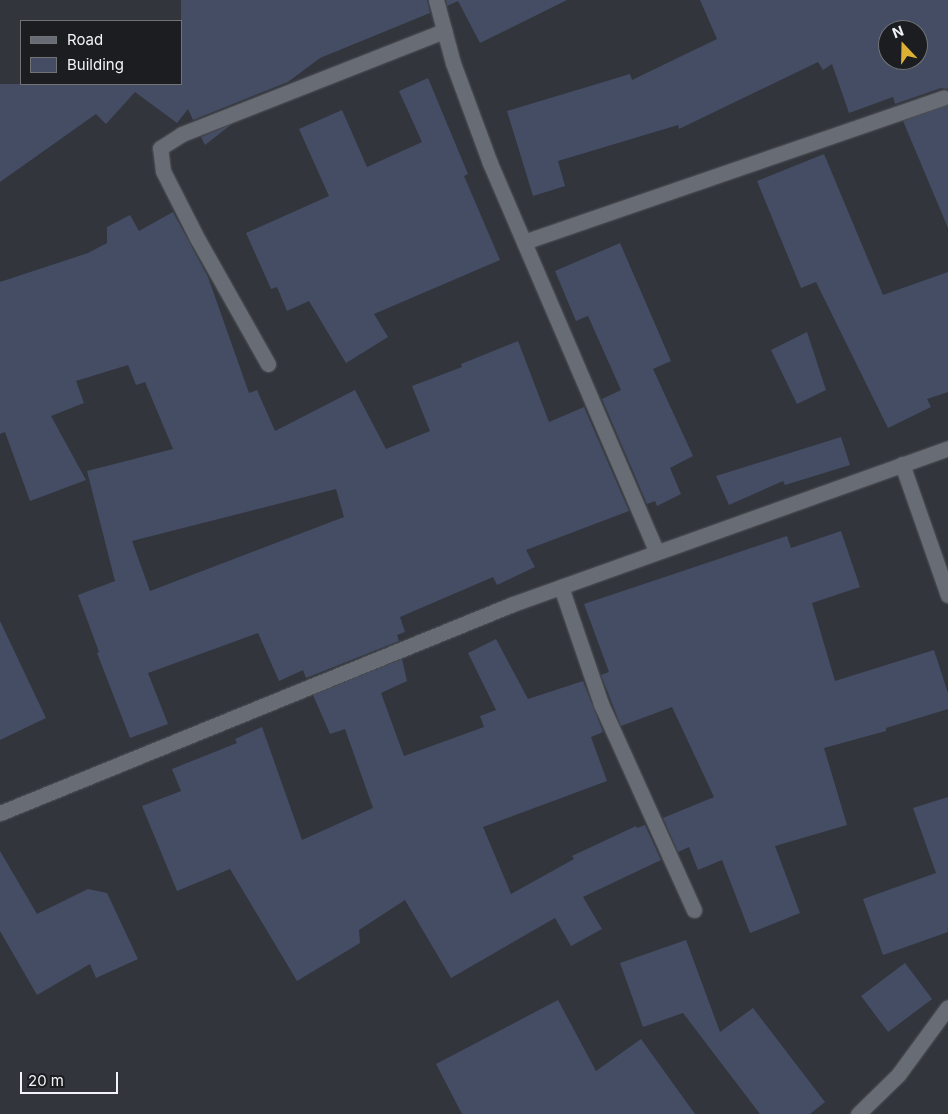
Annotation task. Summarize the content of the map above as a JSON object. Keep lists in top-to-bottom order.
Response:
{
  "legend": ["Road", "Building"],
  "scale_bar": "20 m",
  "north": "top"
}
